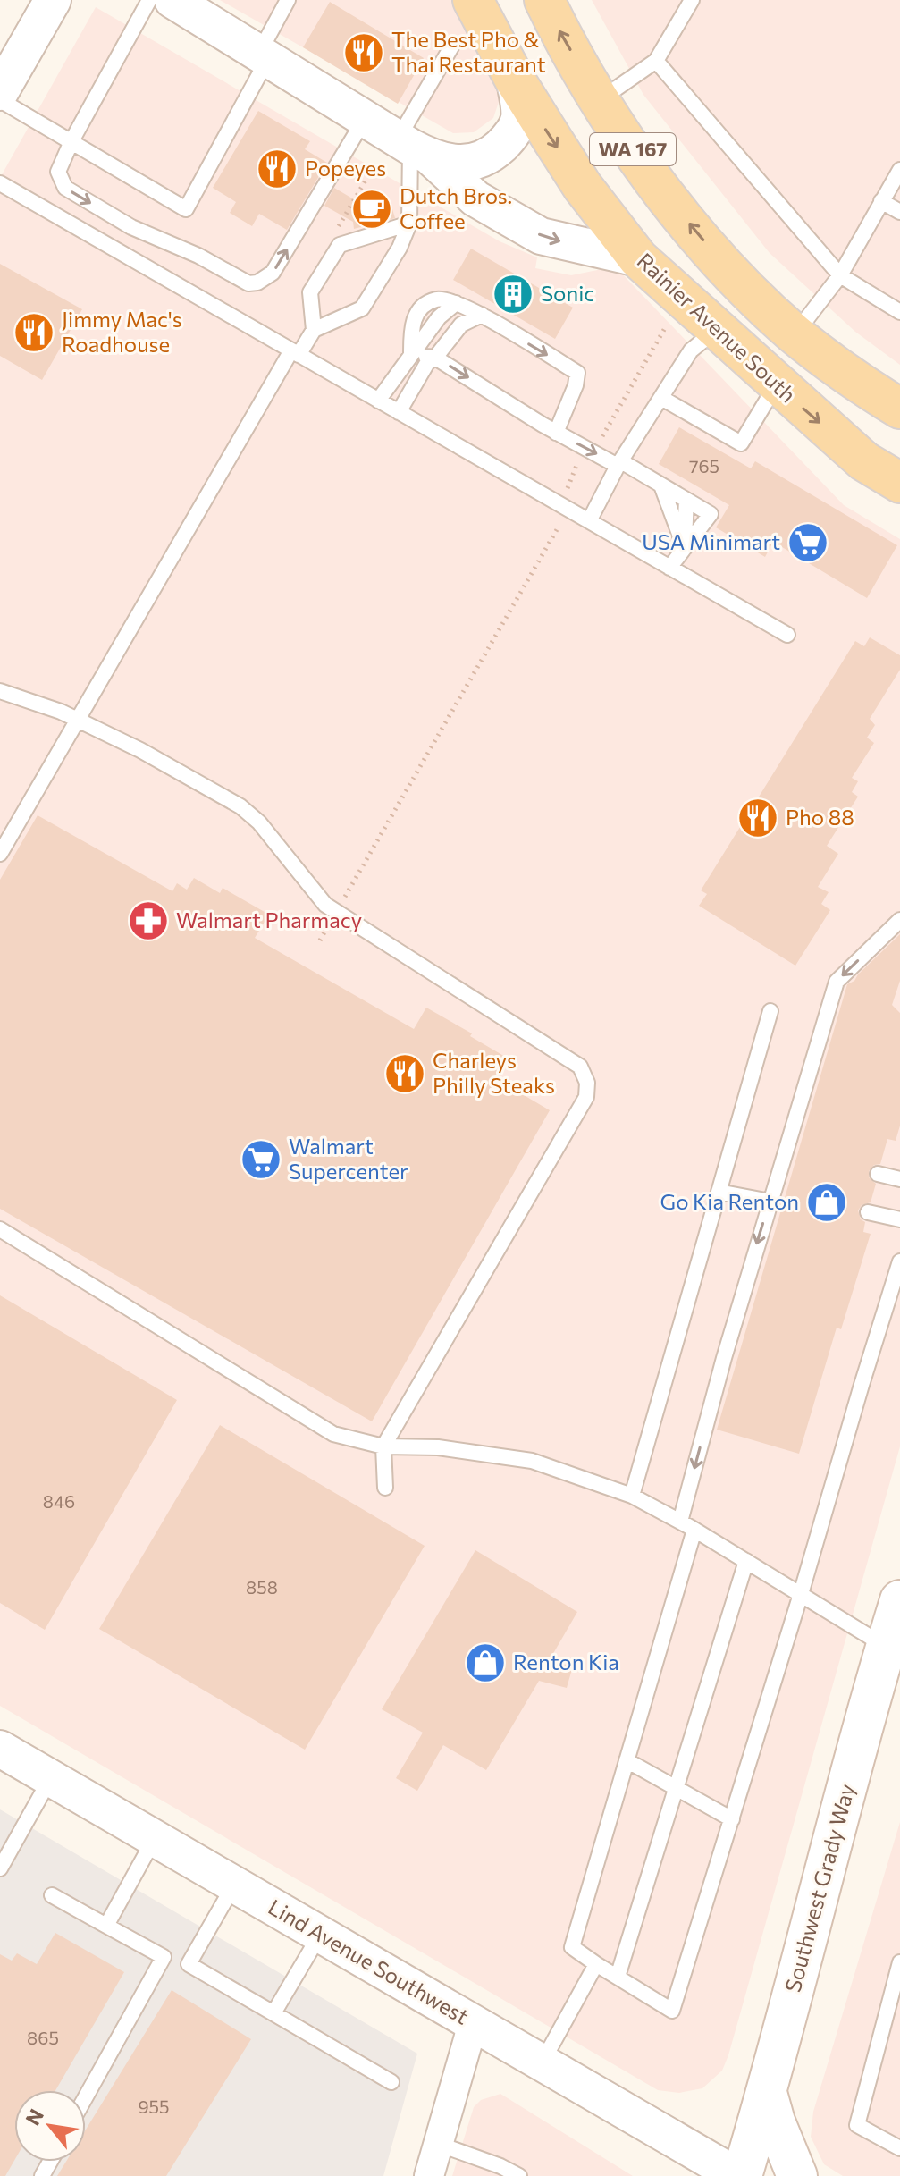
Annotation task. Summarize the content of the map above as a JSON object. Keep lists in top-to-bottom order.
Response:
{
  "streets": {
    "main road": ["WA 167", "Rainier Avenue South", "Southwest Grady Way"],
    "street": ["Lind Avenue Southwest"]
  },
  "crossings": [
    ["Southwest Grady Way", "Lind Avenue Southwest"]
  ],
  "places": {
    "restaurant": [
      "The Best Pho & Thai Restaurant",
      "Popeyes",
      "Jimmy Mac's Roadhouse",
      "Pho 88",
      "Charleys Philly Steaks"
    ],
    "cafe": ["Dutch Bros. Coffee"],
    "building": ["Sonic"],
    "supermarket": ["USA Minimart", "Walmart Supercenter"],
    "pharmacy": ["Walmart Pharmacy"],
    "shop": ["Go Kia Renton", "Renton Kia"]
  },
  "house_numbers": [
    "765",
    "846",
    "858",
    "865",
    "955"
  ],
  "north": "top left"
}
